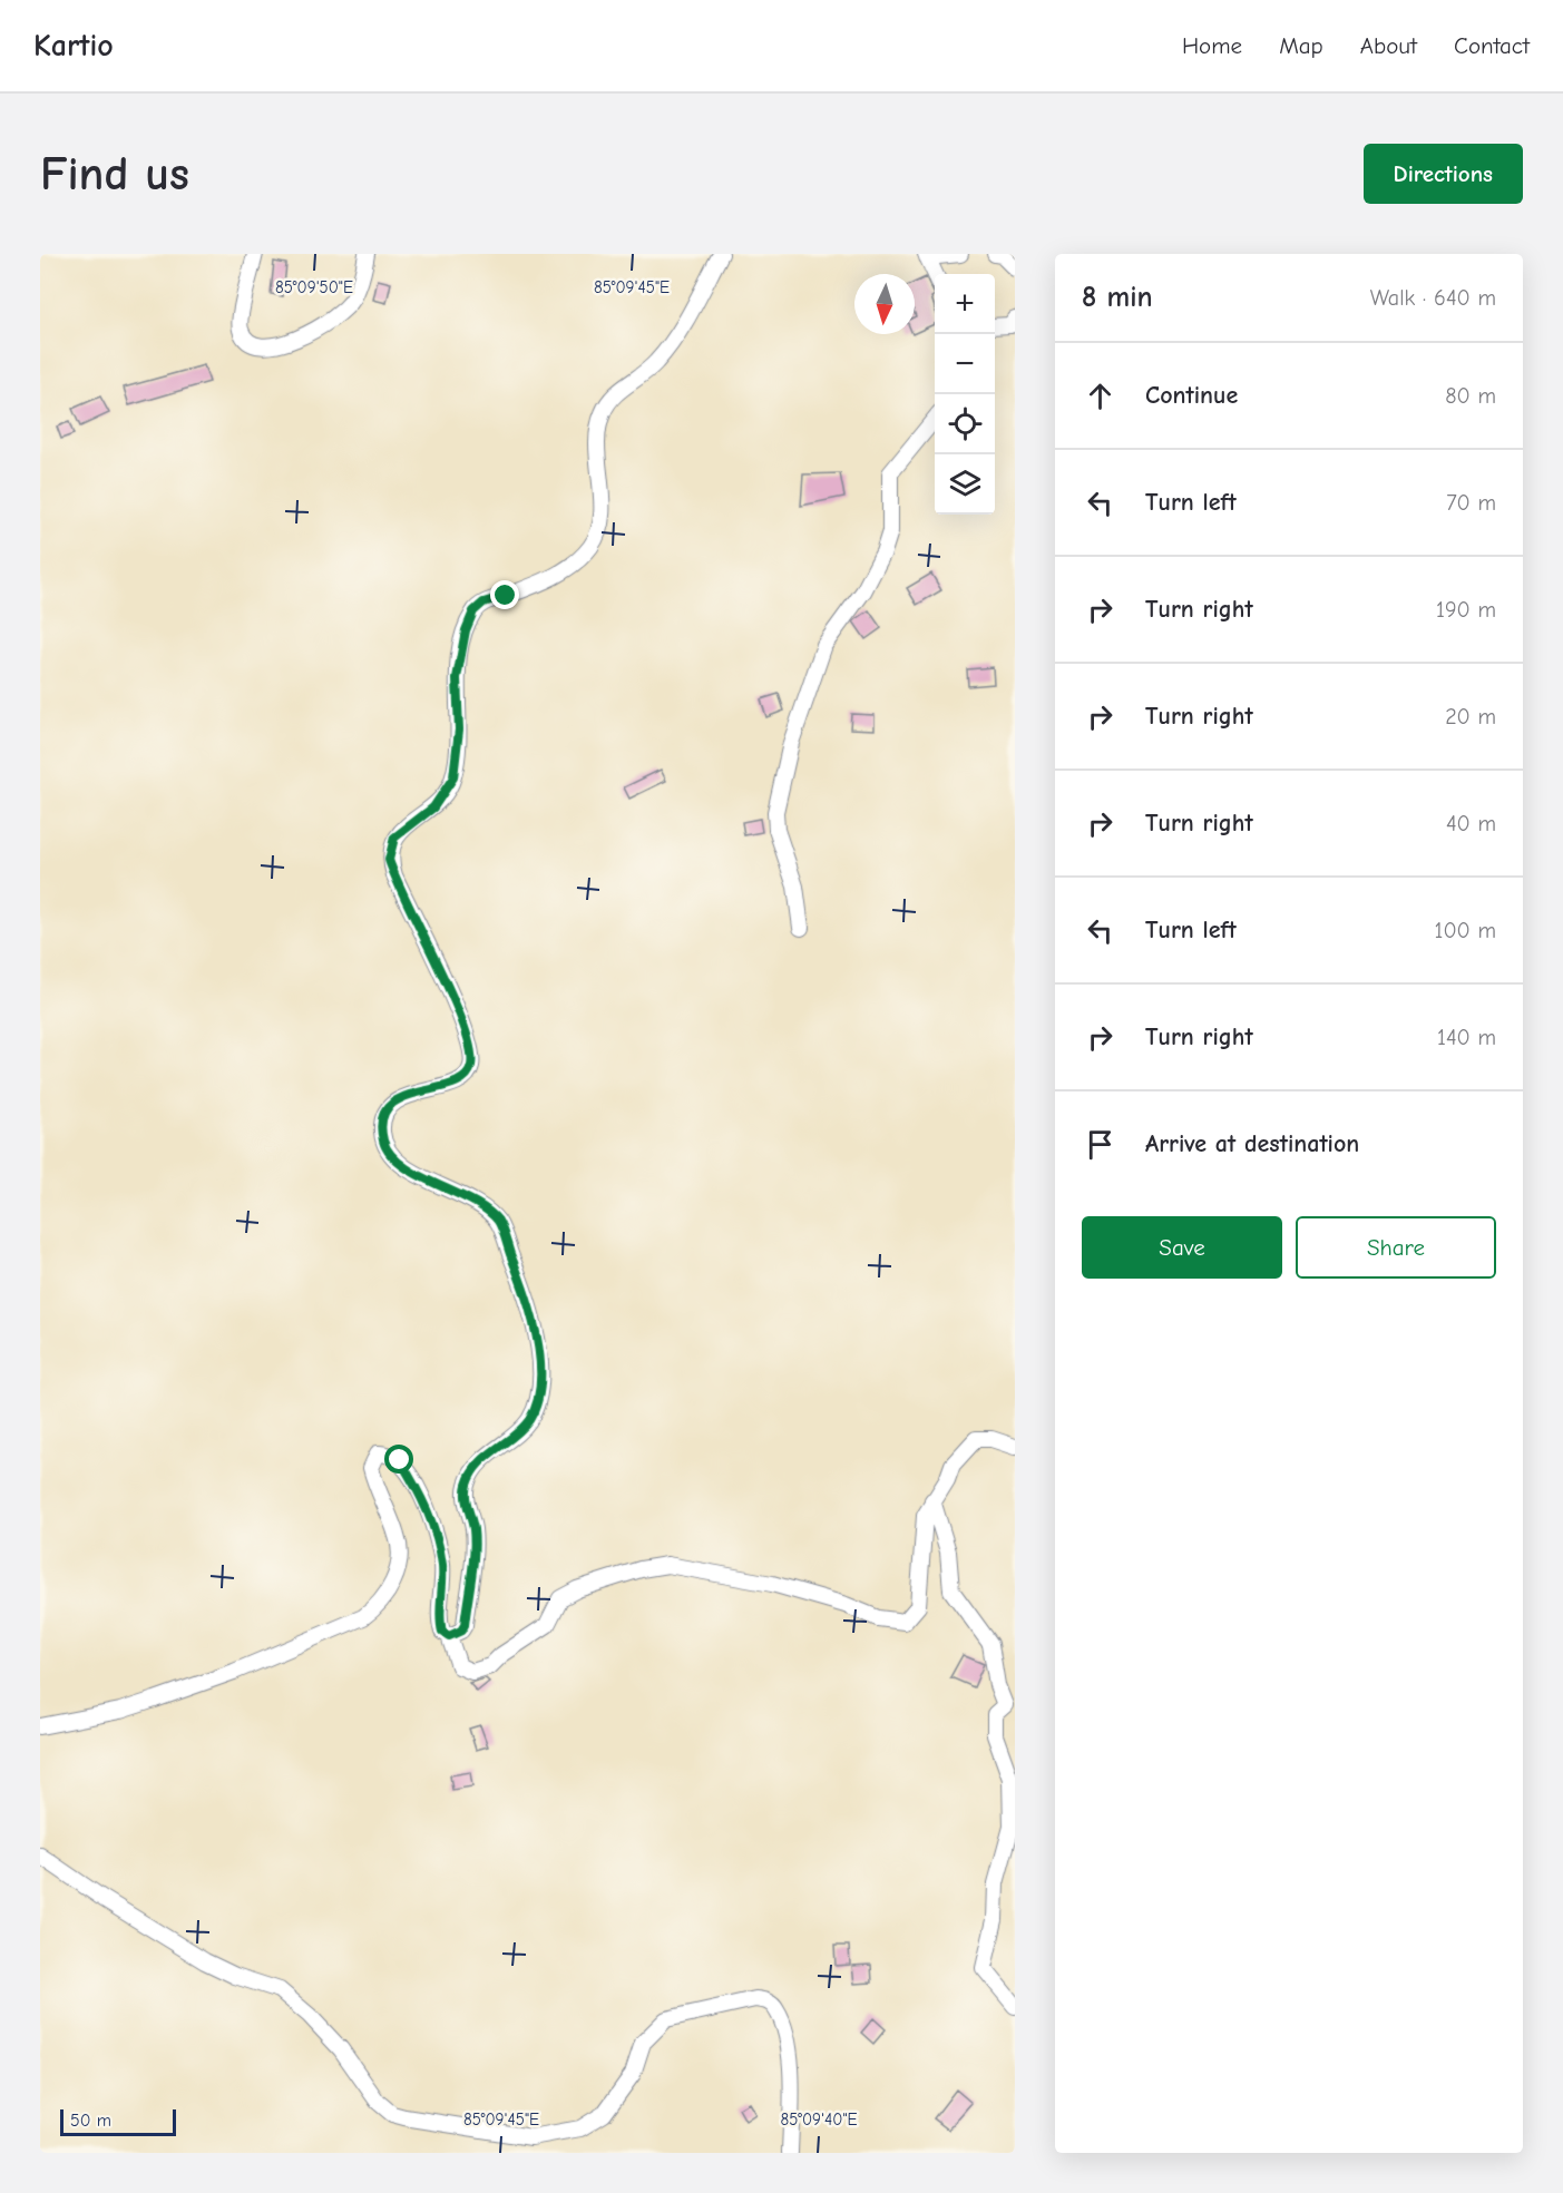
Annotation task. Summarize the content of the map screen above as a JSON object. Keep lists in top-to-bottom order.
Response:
{
  "scale_bar": "50 m",
  "north": "bottom",
  "page": {
    "header": "Kartio",
    "nav": [
      "Home",
      "Map",
      "About",
      "Contact"
    ],
    "buttons": [
      "Directions",
      ["Save", "Share"]
    ],
    "title": "Find us",
    "heading": ["8 min", "Walk · 640 m"],
    "map_buttons": ["+", "−"],
    "list": [
      ["Continue", "80 m"],
      ["Turn left", "70 m"],
      ["Turn right", "190 m"],
      ["Turn right", "20 m"],
      ["Turn right", "40 m"],
      ["Turn left", "100 m"],
      ["Turn right", "140 m"],
      "Arrive at destination"
    ],
    "scale": "50 m"
  },
  "coordinates": ["85°09'50\"E", "85°09'45\"E", "85°09'40\"E"]
}
